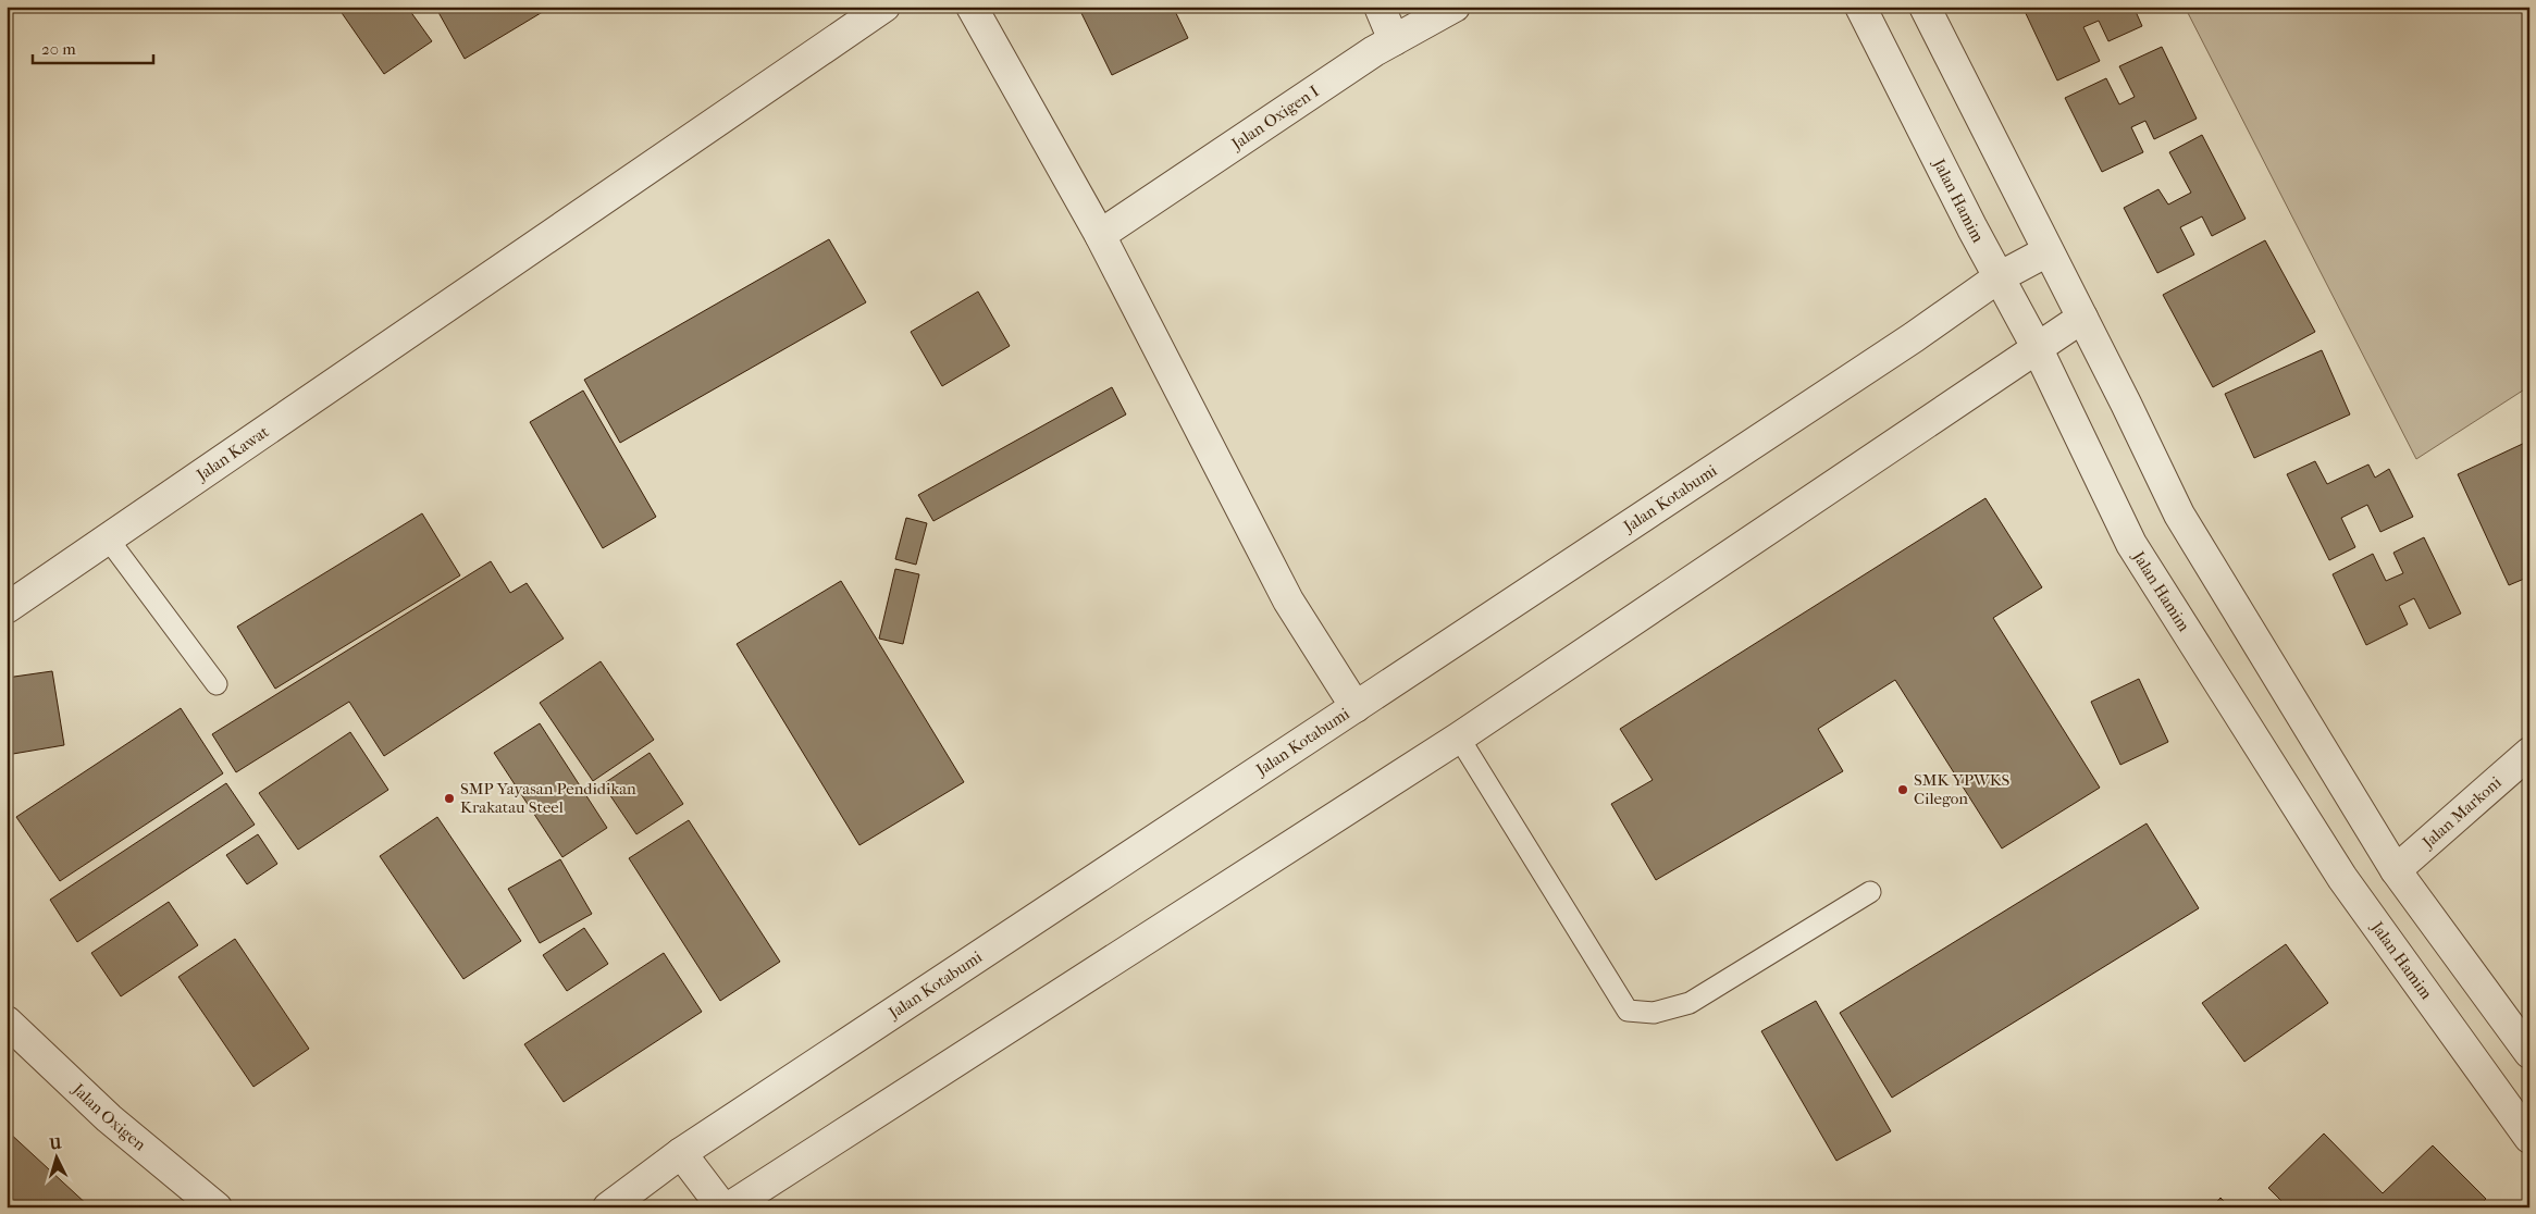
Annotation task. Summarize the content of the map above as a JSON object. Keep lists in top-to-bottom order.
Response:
{
  "streets": {
    "street": [
      "Jalan Oxigen I",
      "Jalan Hamim",
      "Jalan Kawat",
      "Jalan Kotabumi",
      "Jalan Markoni",
      "Jalan Oxigen"
    ]
  },
  "crossings": [
    ["Jalan Hamim", "Jalan Kotabumi"]
  ],
  "places": ["SMK YPWKS Cilegon", "SMP Yayasan Pendidikan Krakatau Steel"],
  "scale_bar": "20 m",
  "north": "top"
}
